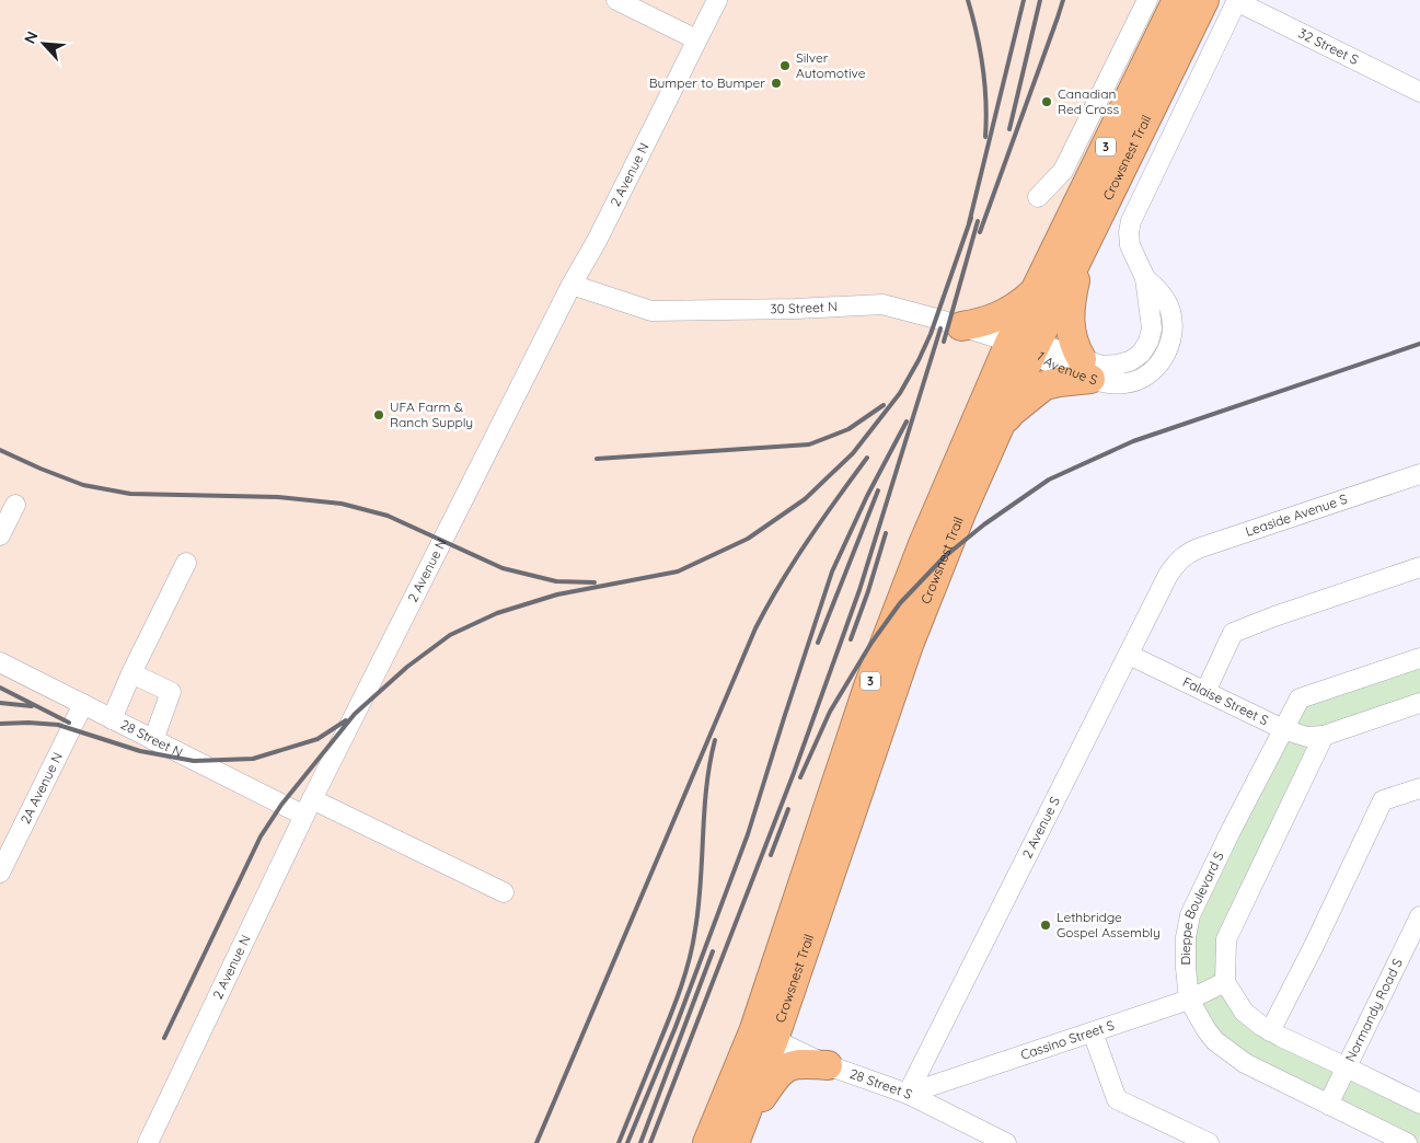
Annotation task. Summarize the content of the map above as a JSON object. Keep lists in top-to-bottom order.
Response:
{
  "streets": {
    "highway": ["3", "Crowsnest Trail"],
    "street": [
      "32 Street S",
      "2 Avenue N",
      "30 Street N",
      "1 Avenue S",
      "Leaside Avenue S",
      "Falaise Street S",
      "28 Street N",
      "2A Avenue N",
      "2 Avenue S",
      "Dieppe Boulevard S",
      "Normandy Road S",
      "Cassino Street S",
      "28 Street S"
    ]
  },
  "crossings": [
    ["32 Street S", "1 Avenue S"],
    ["Crowsnest Trail", "30 Street N"],
    ["Crowsnest Trail", "1 Avenue S"],
    ["Crowsnest Trail", "28 Street S"],
    ["2 Avenue N", "30 Street N"],
    ["2 Avenue N", "28 Street N"],
    ["30 Street N", "1 Avenue S"],
    ["Leaside Avenue S", "2 Avenue S"],
    ["Falaise Street S", "2 Avenue S"],
    ["Falaise Street S", "Dieppe Boulevard S"],
    ["28 Street N", "2A Avenue N"],
    ["2 Avenue S", "Cassino Street S"],
    ["2 Avenue S", "28 Street S"],
    ["Dieppe Boulevard S", "Normandy Road S"],
    ["Dieppe Boulevard S", "Cassino Street S"],
    ["Cassino Street S", "28 Street S"]
  ],
  "places": [
    "Silver Automotive",
    "Bumper to Bumper",
    "Canadian Red Cross",
    "UFA Farm & Ranch Supply",
    "Lethbridge Gospel Assembly"
  ],
  "north": "top left"
}
